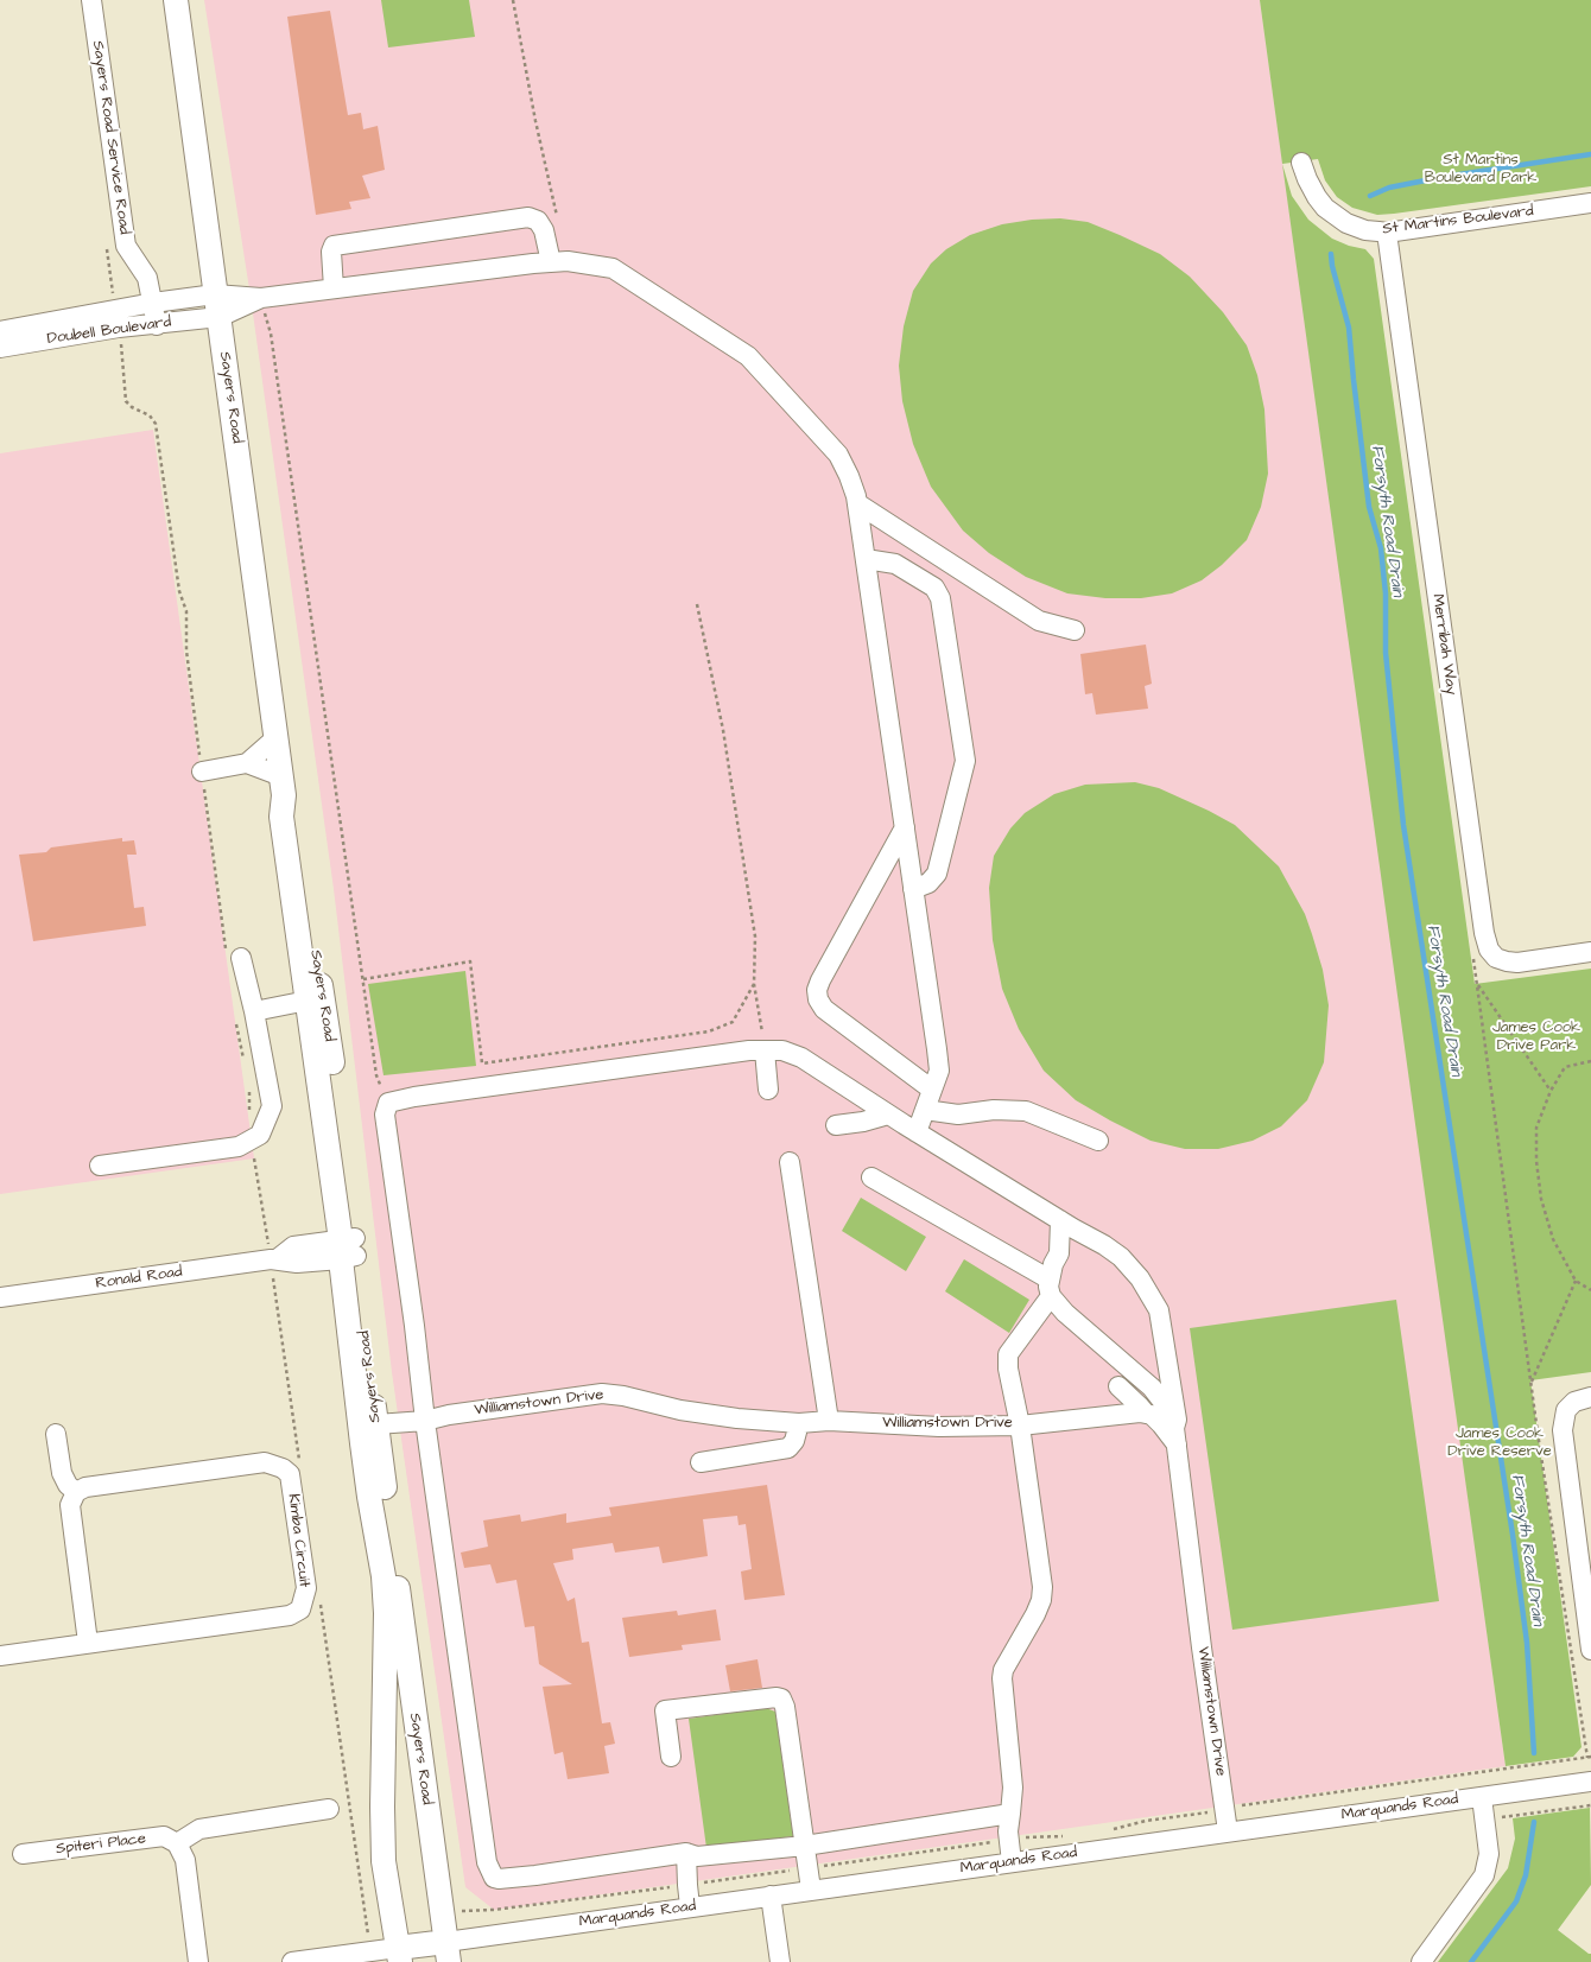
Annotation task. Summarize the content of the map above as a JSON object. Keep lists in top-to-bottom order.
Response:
{
  "streets": {
    "main road": ["Sayers Road"],
    "street": [
      "Sayers Road Service Road",
      "St Martins Boulevard",
      "Doubell Boulevard",
      "Merribah Way",
      "Ronald Road",
      "Williamstown Drive",
      "Kimba Circuit",
      "Marquands Road",
      "Spiteri Place"
    ]
  },
  "crossings": [
    ["Sayers Road Service Road", "Doubell Boulevard"],
    ["St Martins Boulevard", "Merribah Way"],
    ["Doubell Boulevard", "Sayers Road"],
    ["Sayers Road", "Ronald Road"],
    ["Sayers Road", "Williamstown Drive"],
    ["Sayers Road", "Marquands Road"],
    ["Williamstown Drive", "Marquands Road"]
  ],
  "water": ["Forsyth Road Drain"],
  "parks": ["St Martins Boulevard Park", "James Cook Drive Park", "James Cook Drive Reserve"]
}
